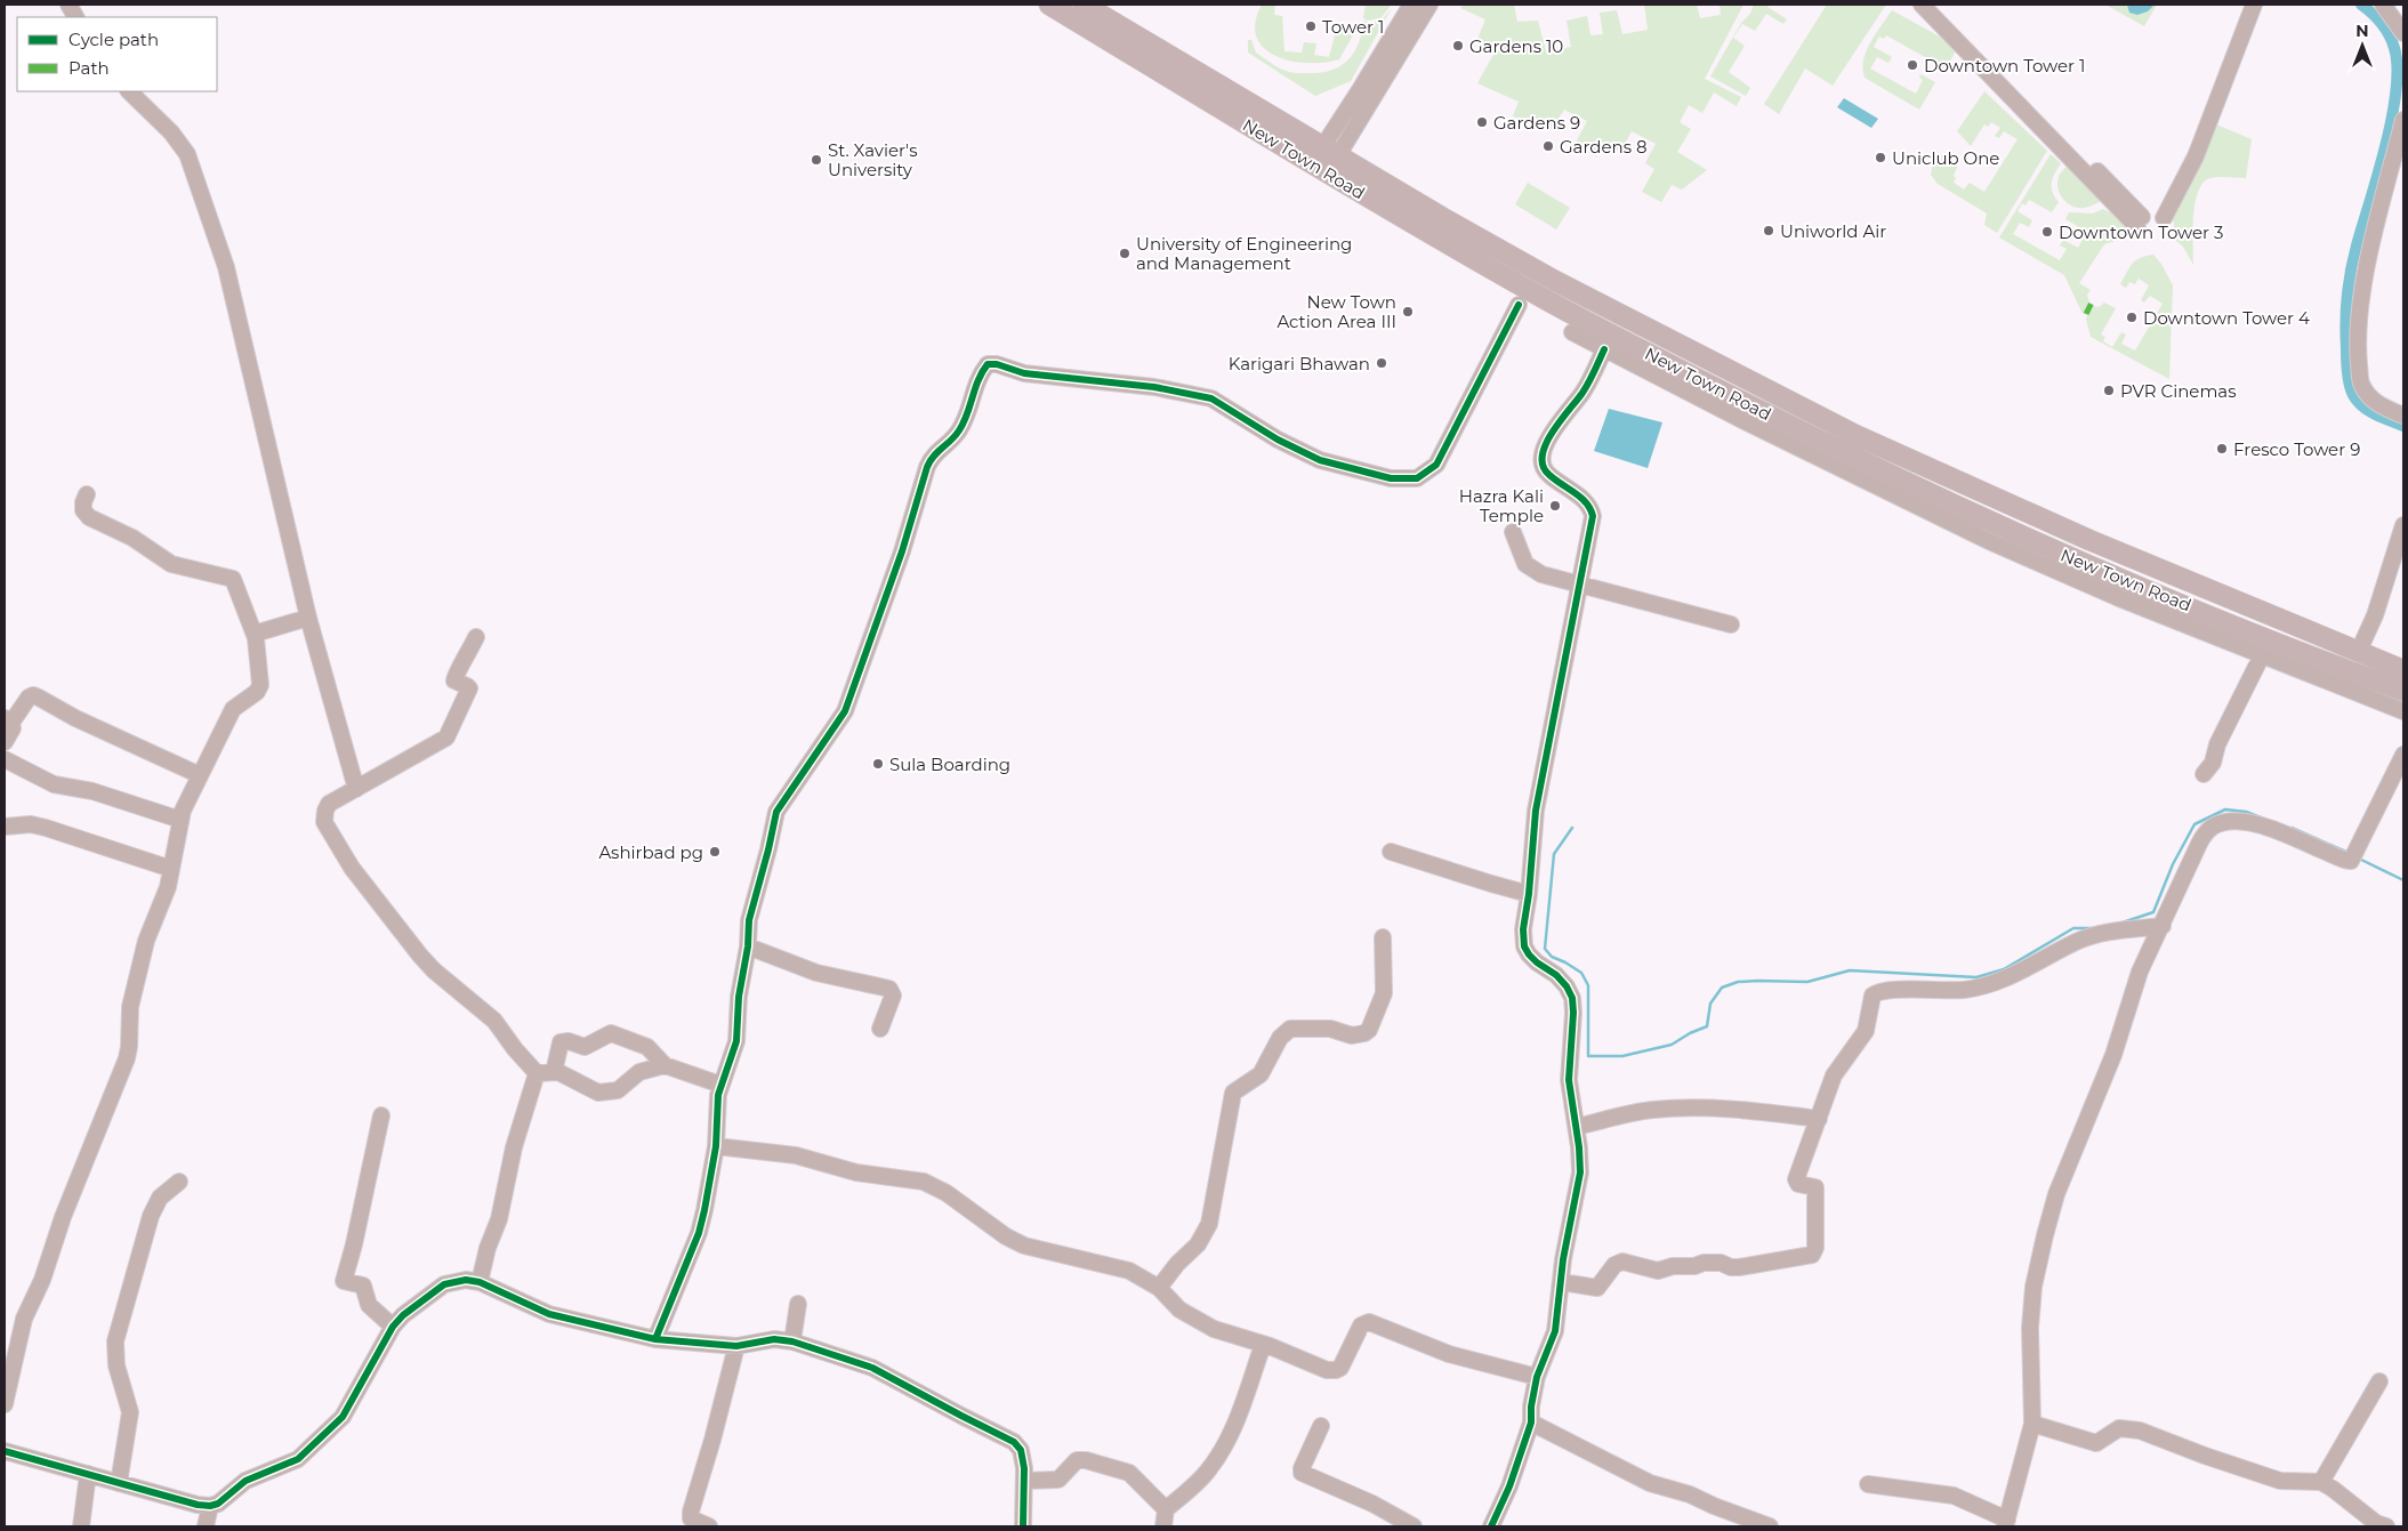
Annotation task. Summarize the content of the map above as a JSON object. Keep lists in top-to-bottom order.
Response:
{
  "streets": {
    "main road": ["New Town Road"]
  },
  "places": [
    "Tower 1",
    "Gardens 10",
    "Downtown Tower 1",
    "Gardens 9",
    "Gardens 8",
    "Uniclub One",
    "St. Xavier's University",
    "Uniworld Air",
    "Downtown Tower 3",
    "University of Engineering and Management",
    "New Town Action Area III",
    "Downtown Tower 4",
    "Karigari Bhawan",
    "PVR Cinemas",
    "Fresco Tower 9",
    "Hazra Kali Temple",
    "Sula Boarding",
    "Ashirbad pg"
  ],
  "legend": ["Cycle path", "Path"],
  "north": "top"
}
